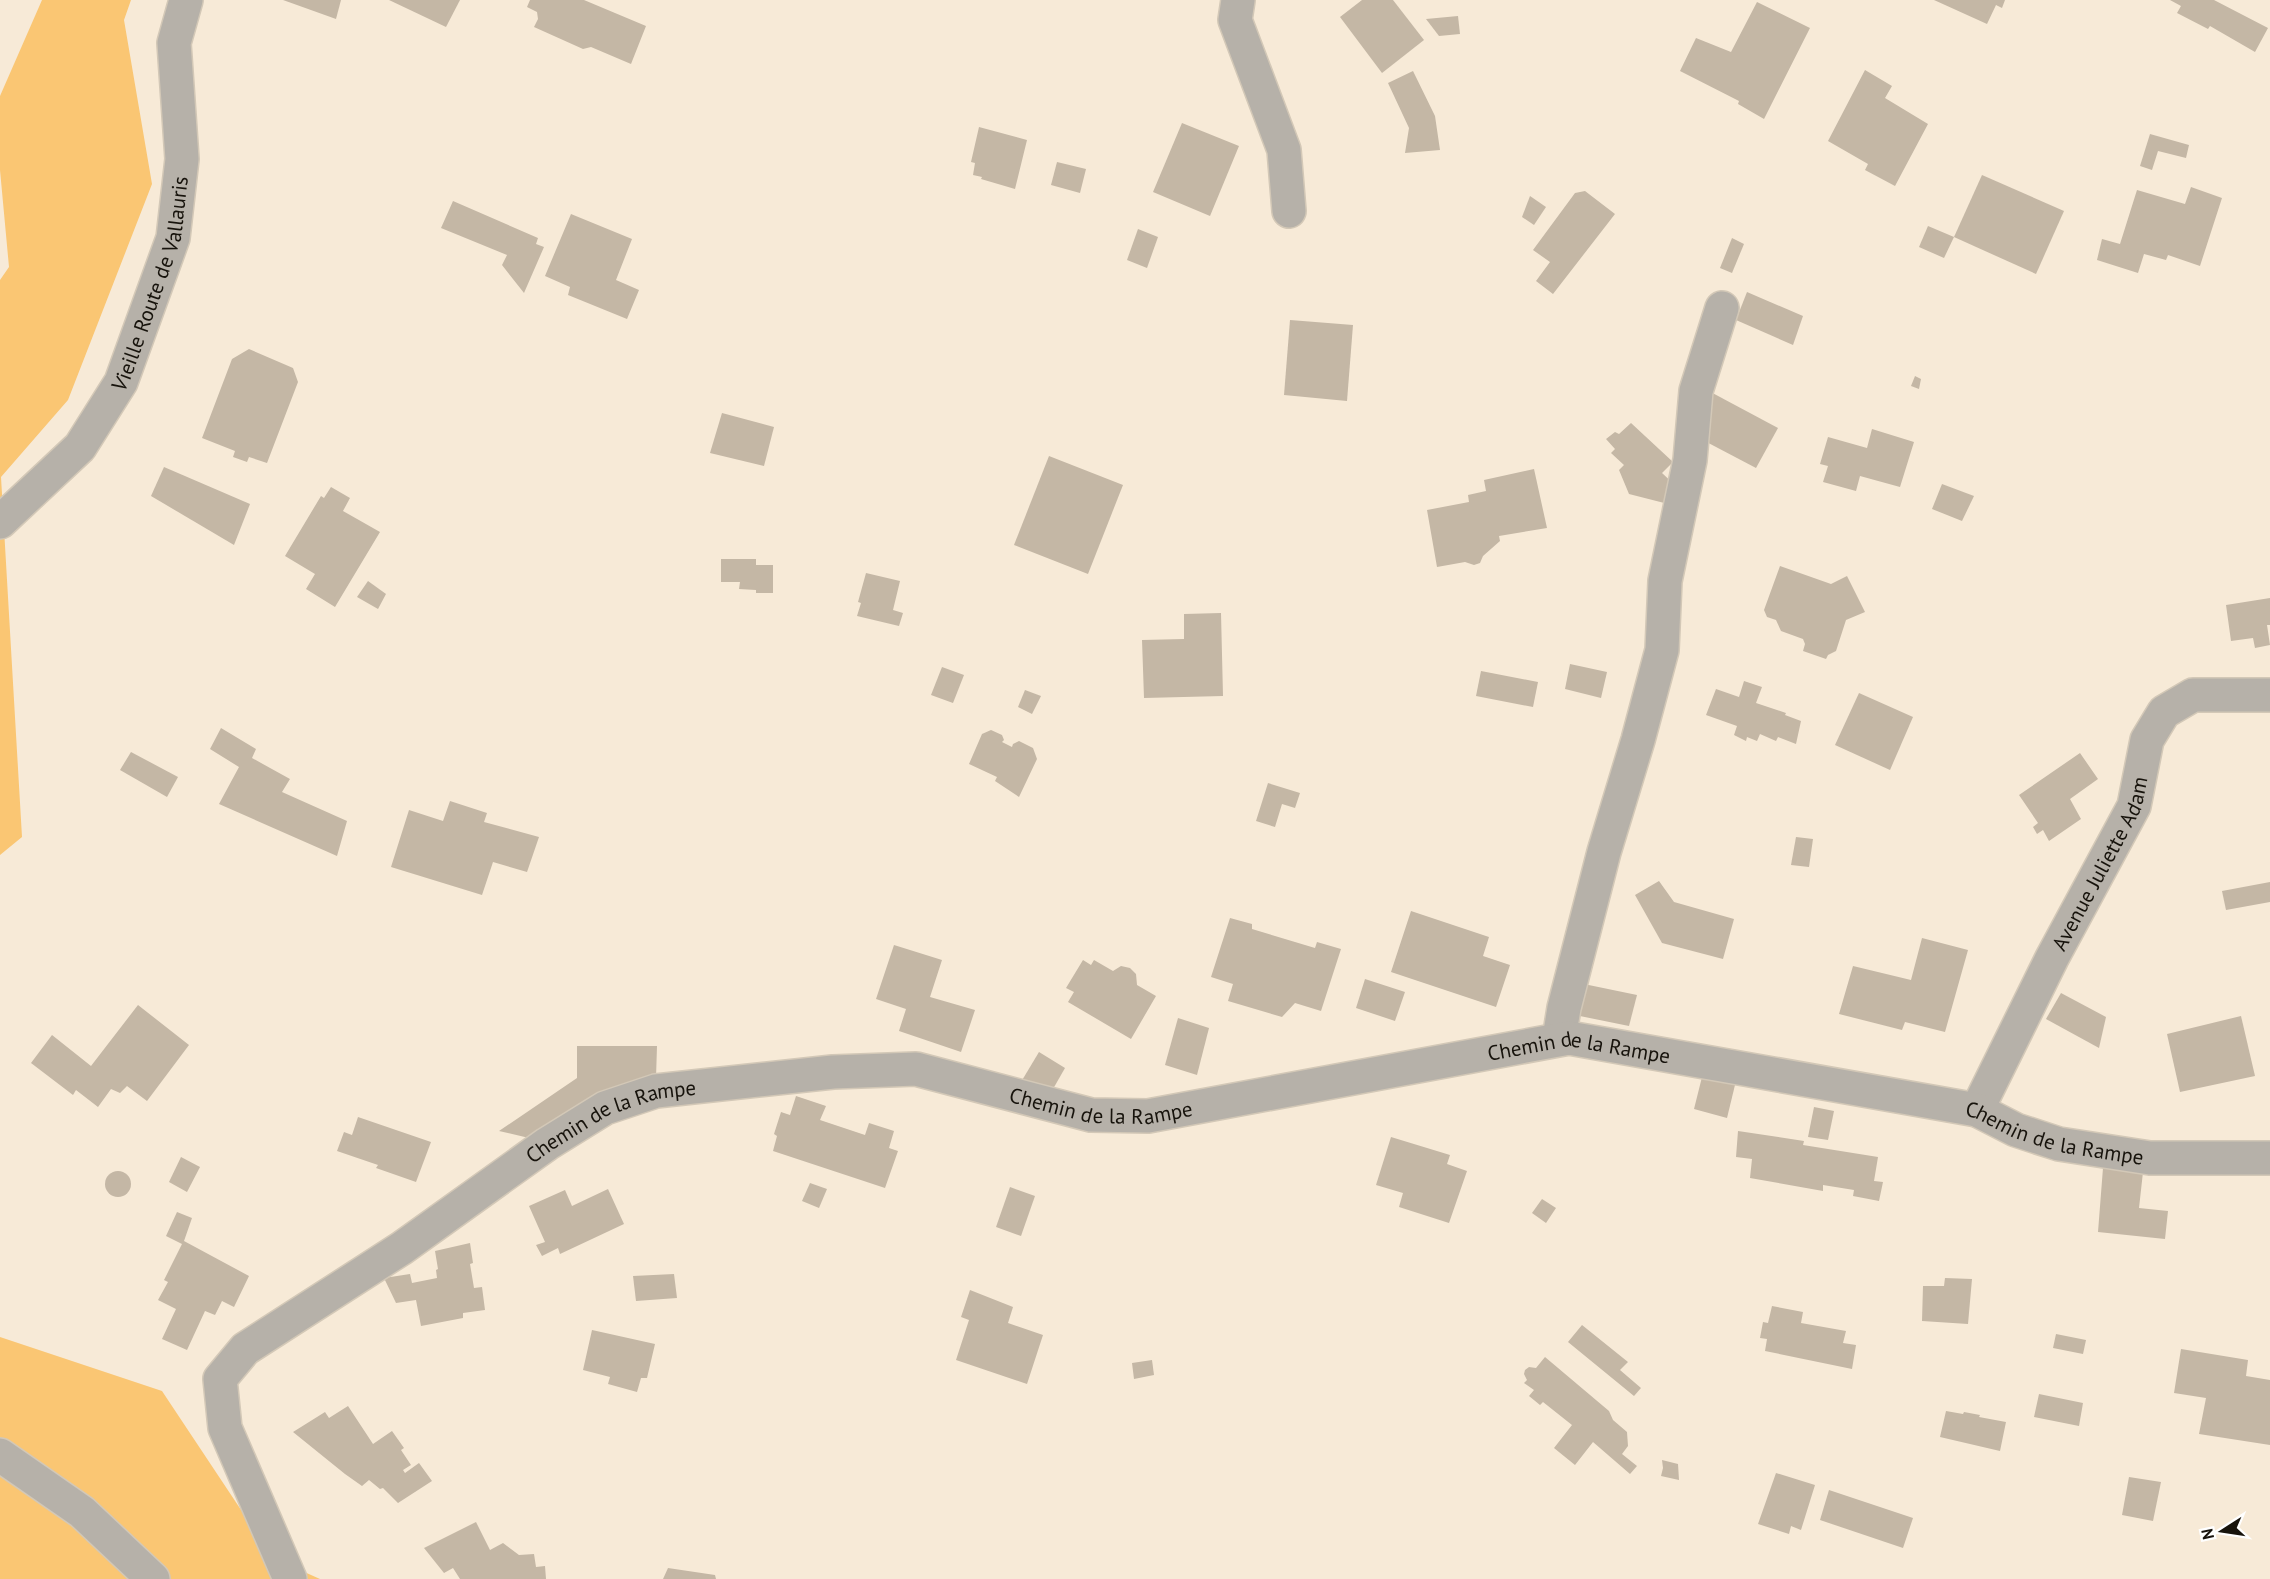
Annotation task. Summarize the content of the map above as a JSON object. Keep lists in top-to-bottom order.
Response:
{
  "streets": {
    "street": ["Vieille Route de Vallauris", "Avenue Juliette Adam", "Chemin de la Rampe"]
  },
  "crossings": [
    ["Avenue Juliette Adam", "Chemin de la Rampe"]
  ],
  "north": "left"
}
